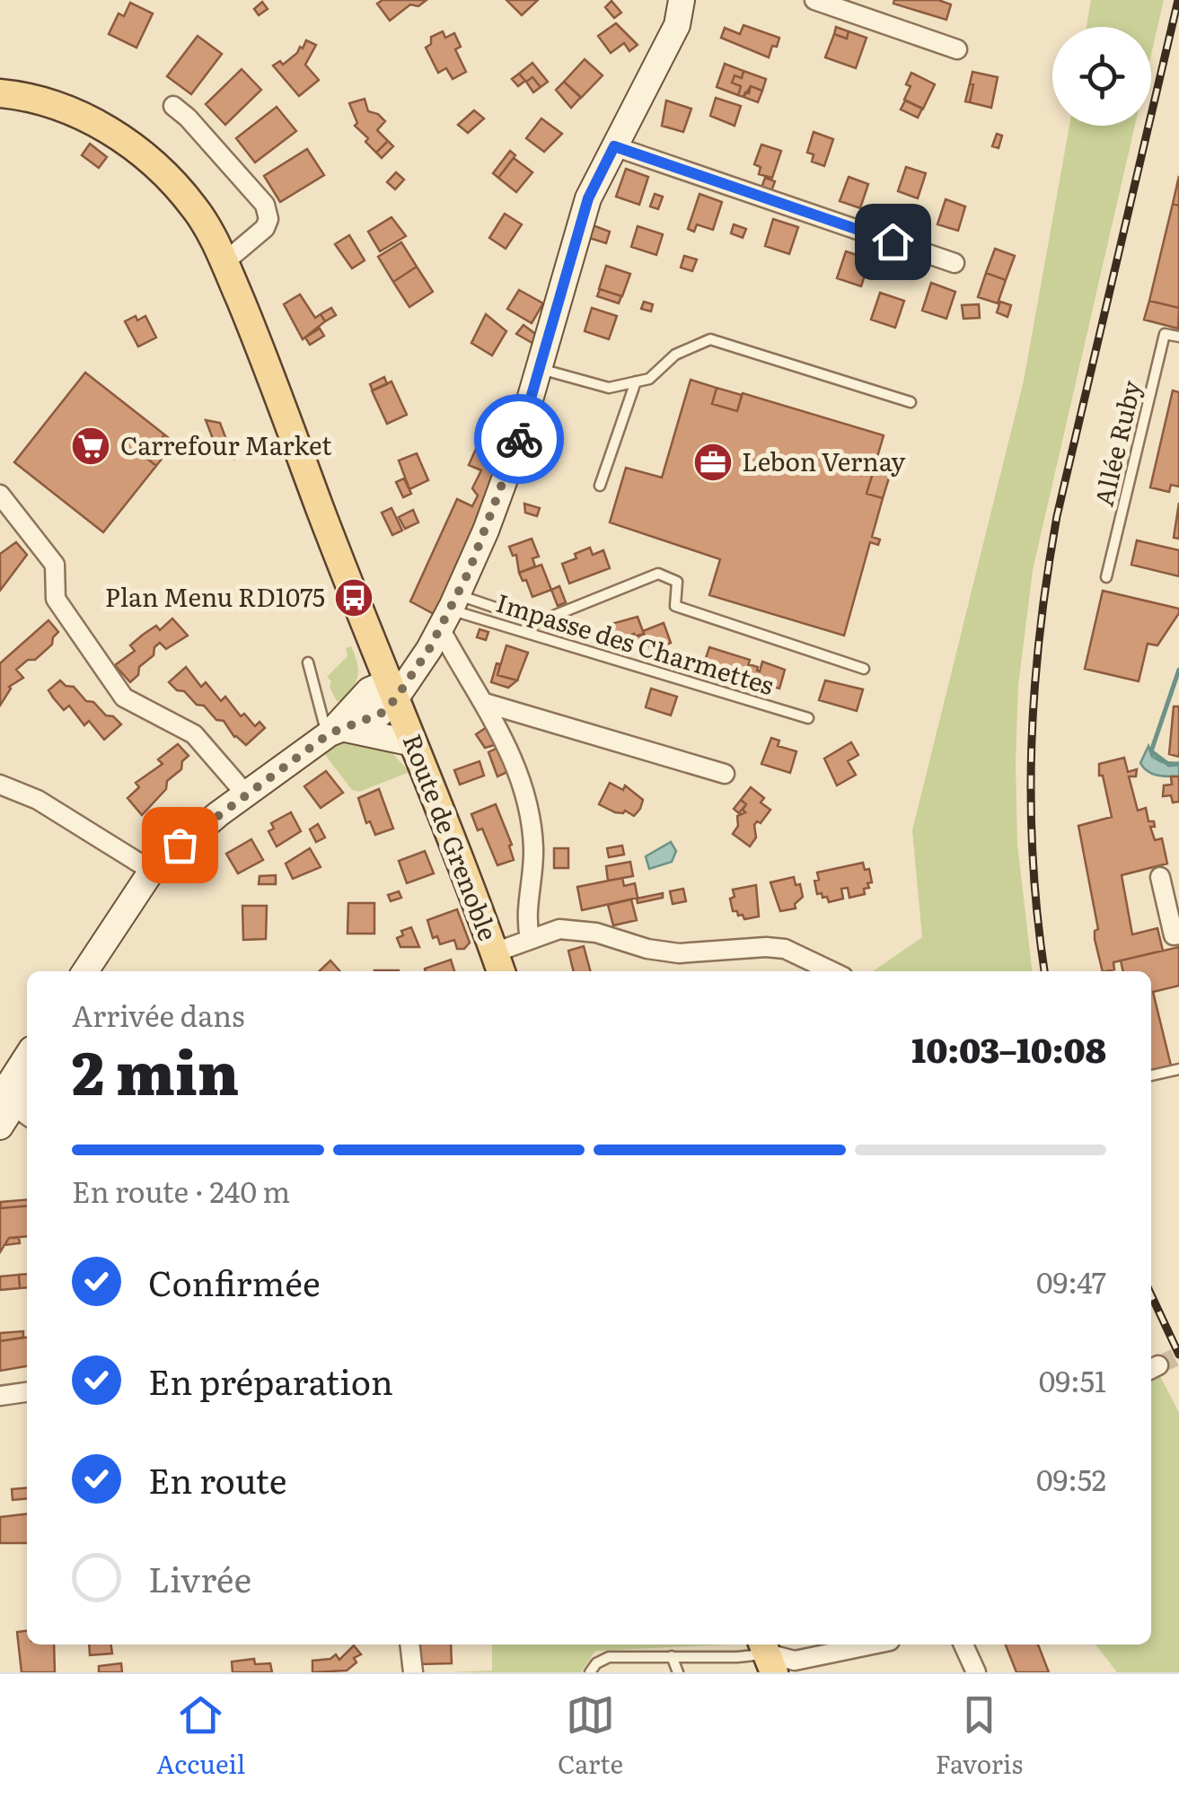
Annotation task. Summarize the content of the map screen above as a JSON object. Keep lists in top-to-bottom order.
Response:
{
  "streets": {
    "main road": ["Route de Grenoble"],
    "lane": ["Allée Ruby", "Impasse des Charmettes"]
  },
  "places": {
    "supermarket": ["Carrefour Market"],
    "office": ["Lebon Vernay"],
    "bus stop": ["Plan Menu RD1075"]
  },
  "page": {
    "heading": ["2 min", "Arrivée dans", "10:03–10:08"],
    "bar": "En route · 240 m",
    "list": [
      ["Confirmée", "09:47"],
      ["En préparation", "09:51"],
      ["En route", "09:52"],
      "Livrée"
    ],
    "tabs": ["Accueil", "Carte", "Favoris"]
  }
}
